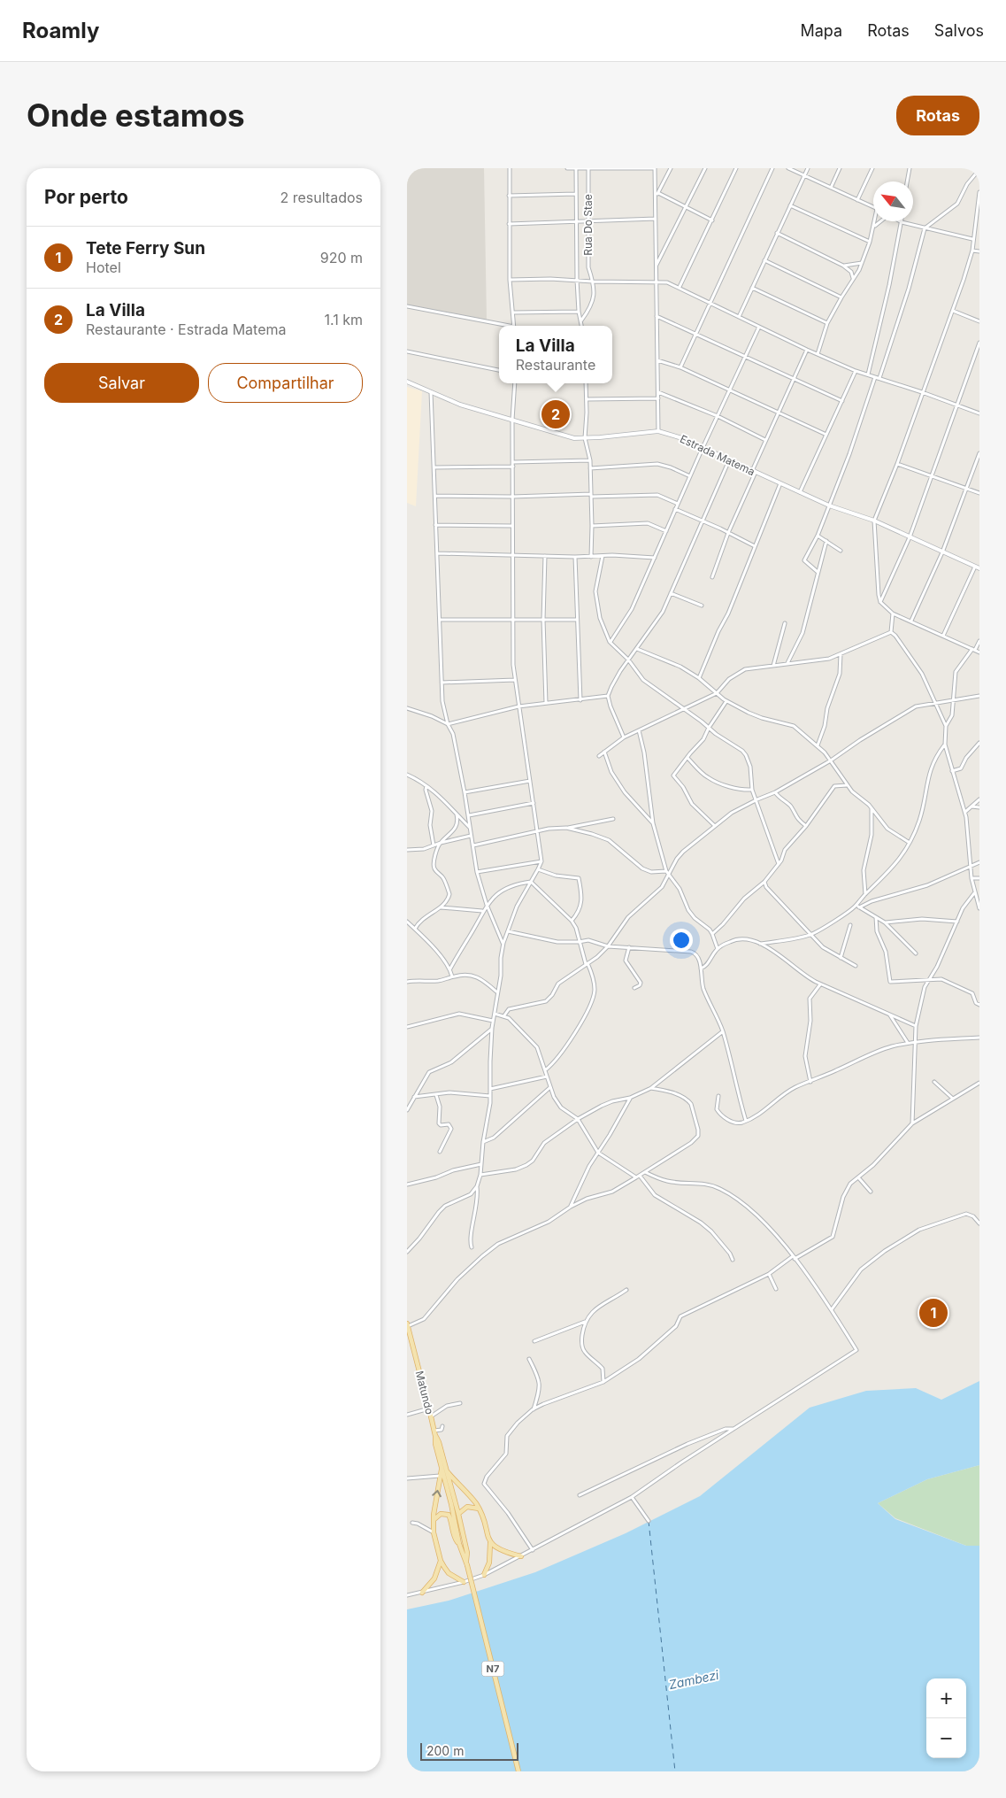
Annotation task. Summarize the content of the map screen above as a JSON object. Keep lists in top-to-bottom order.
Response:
{
  "streets": {
    "main road": ["Matundo", "N7"],
    "street": ["Rua Do Stae", "Estrada Matema"]
  },
  "crossings": [
    ["Matundo", "N7"]
  ],
  "water": ["Zambezi"],
  "scale_bar": "200 m",
  "north": "top left",
  "page": {
    "header": "Roamly",
    "nav": ["Mapa", "Rotas", "Salvos"],
    "buttons": [
      "Rotas",
      ["Salvar", "Compartilhar"]
    ],
    "title": "Onde estamos",
    "heading": ["Por perto", "2 resultados"],
    "list": [
      {
        "mark": "1",
        "name": "Tete Ferry Sun",
        "note": "Hotel",
        "value": "920 m"
      },
      {
        "mark": "2",
        "name": "La Villa",
        "note": "Restaurante · Estrada Matema",
        "value": "1.1 km"
      }
    ],
    "popup": ["La Villa", "Restaurante"],
    "pins": ["2", "1"],
    "map_buttons": ["+", "−"],
    "scale": "200 m"
  }
}
